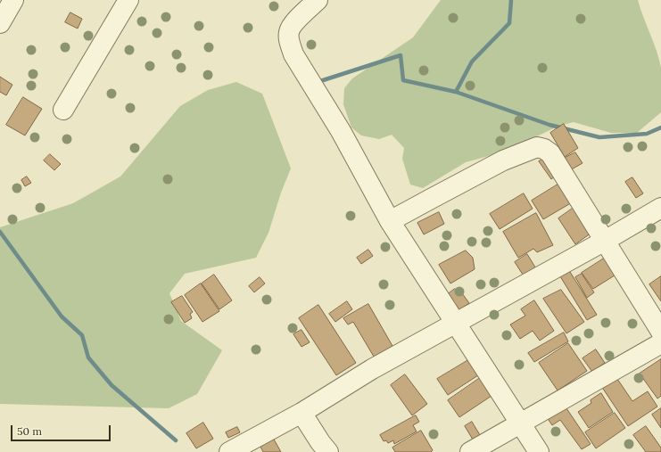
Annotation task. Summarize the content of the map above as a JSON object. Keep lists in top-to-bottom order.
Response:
{
  "scale_bar": "50 m"
}
